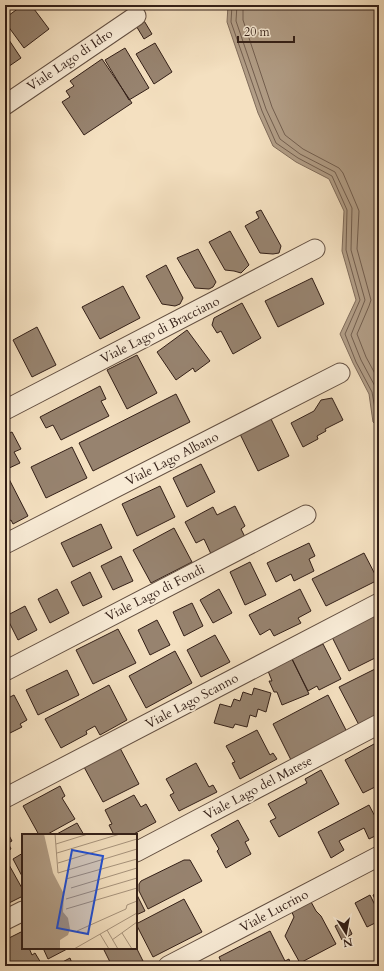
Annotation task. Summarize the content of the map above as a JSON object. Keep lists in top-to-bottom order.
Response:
{
  "streets": {
    "street": [
      "Viale Lago di Idro",
      "Viale Lago di Bracciano",
      "Viale Lago Albano",
      "Viale Lago di Fondi",
      "Viale Lago Scanno",
      "Viale Lago del Matese",
      "Viale Lucrino"
    ]
  },
  "scale_bar": "20 m",
  "north": "bottom"
}
